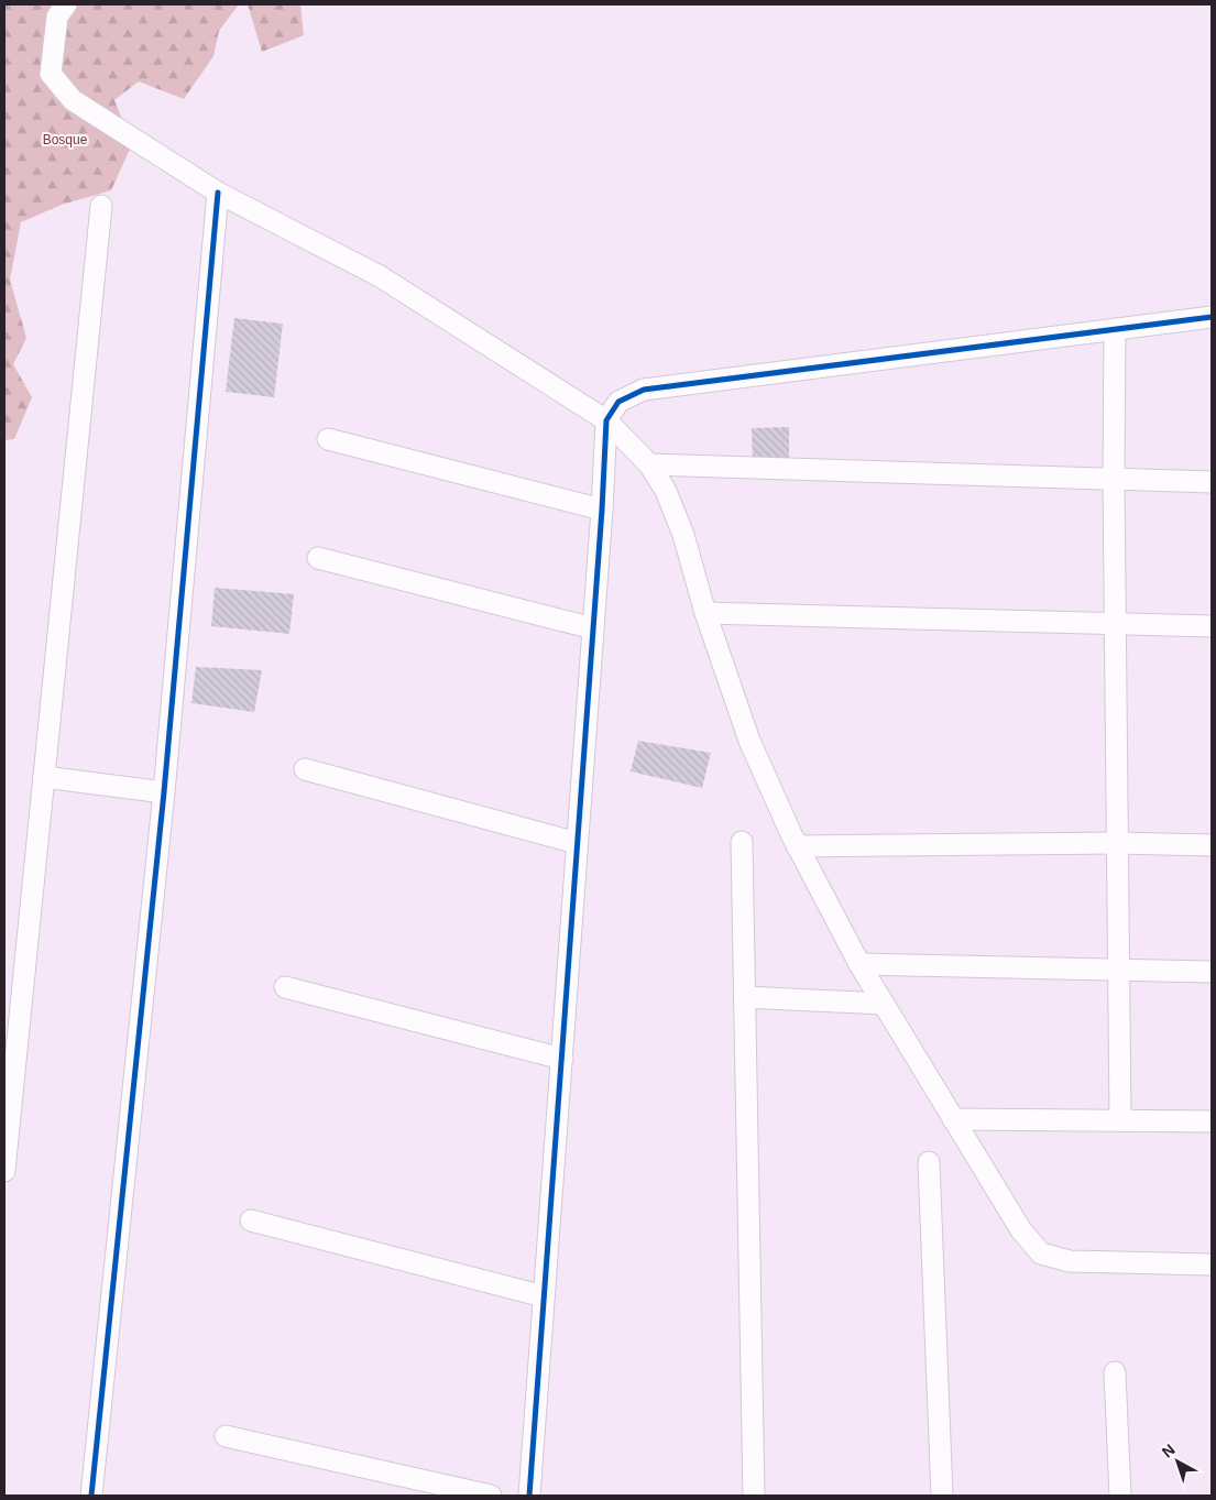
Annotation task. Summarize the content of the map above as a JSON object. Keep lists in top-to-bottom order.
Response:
{
  "parks": ["Bosque"],
  "north": "top left"
}
